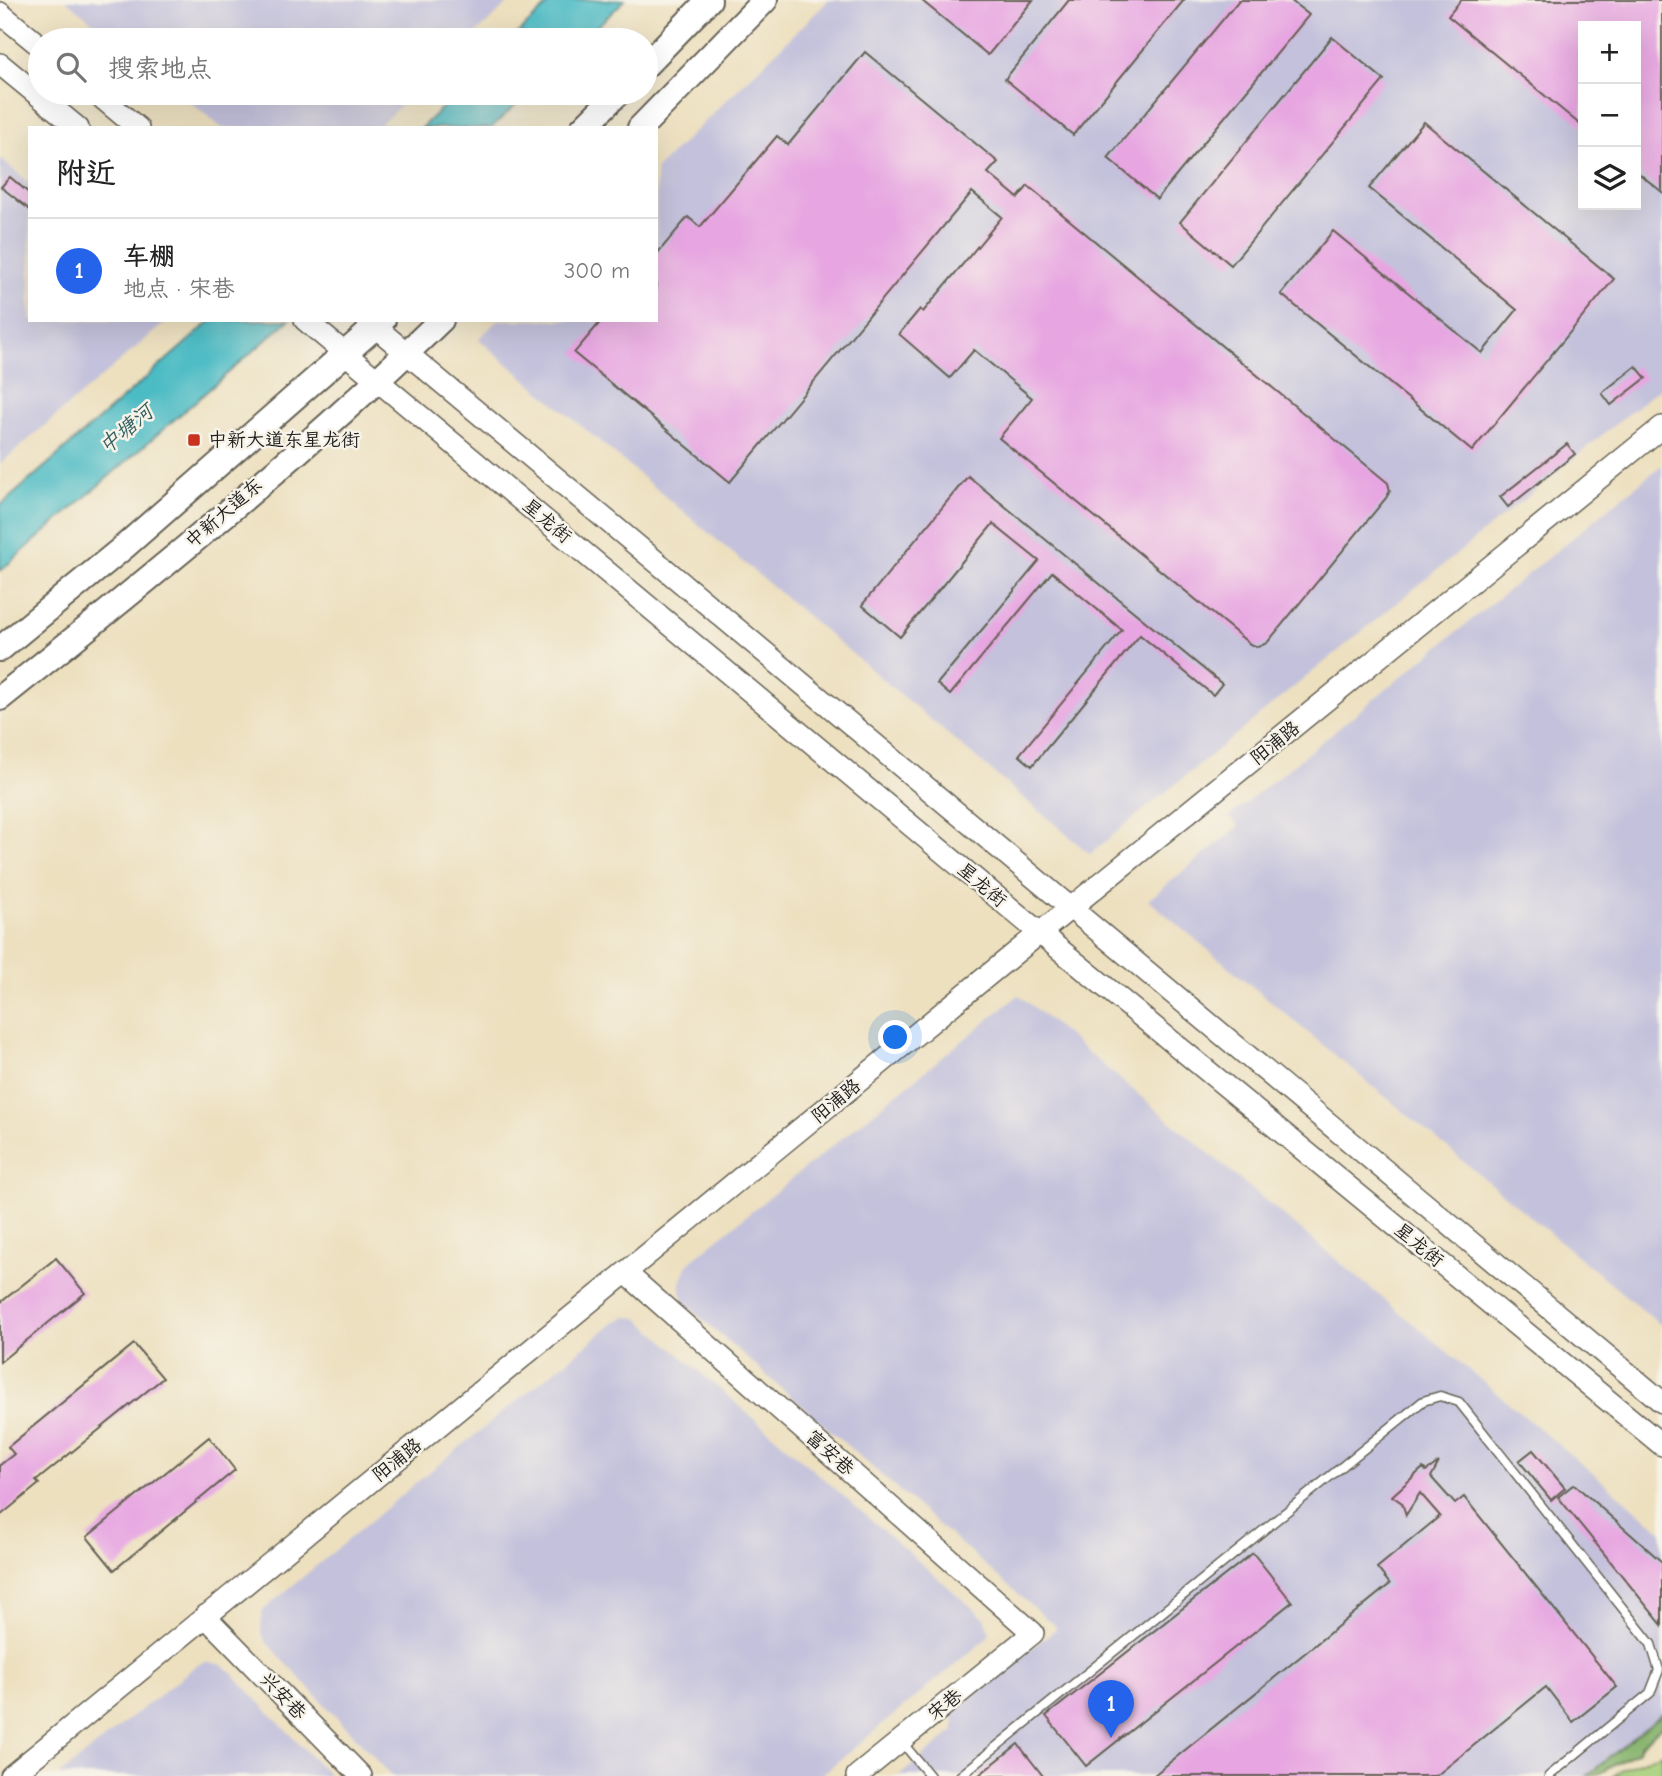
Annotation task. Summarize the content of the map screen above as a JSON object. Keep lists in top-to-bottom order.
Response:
{
  "streets": {
    "main road": [
      "中新大道东",
      "星龙街",
      "阳浦路",
      "富安巷",
      "兴安巷",
      "宋巷"
    ]
  },
  "crossings": [
    ["中新大道东", "星龙街"],
    ["星龙街", "阳浦路"],
    ["阳浦路", "富安巷"],
    ["阳浦路", "兴安巷"],
    ["富安巷", "宋巷"]
  ],
  "water": ["中塘河"],
  "places": {
    "transit": ["中新大道东星龙街"]
  },
  "page": {
    "map_buttons": ["+", "−"],
    "search": "搜索地点",
    "heading": "附近",
    "list": [
      {
        "mark": "1",
        "name": "车棚",
        "note": "地点 · 宋巷",
        "value": "300 m"
      }
    ],
    "pins": "1"
  }
}
